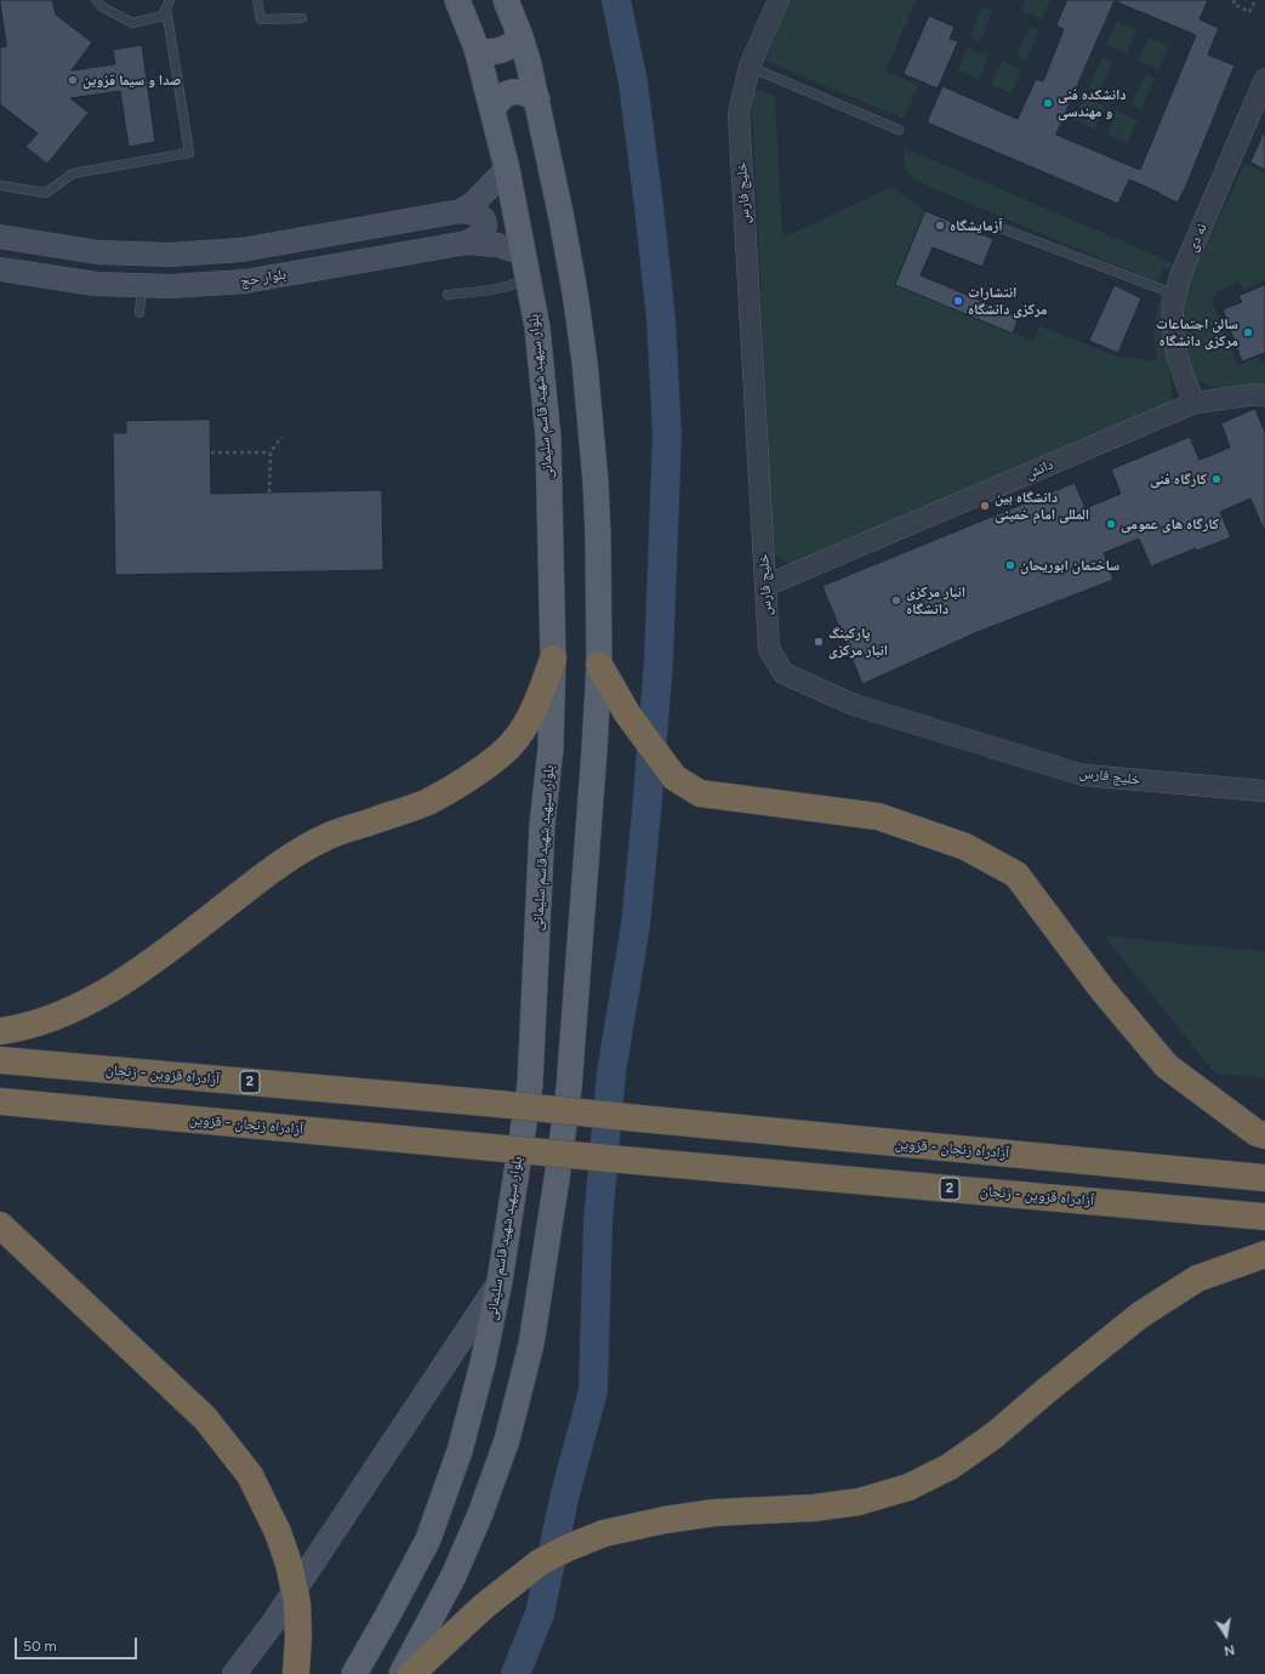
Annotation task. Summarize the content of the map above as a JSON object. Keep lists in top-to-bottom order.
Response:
{
  "streets": {
    "highway": ["آزادراه قزوین - زنجان", "2", "آزادراه زنجان - قزوین"],
    "main road": ["بلوار حج", "بلوار سپهبد شهید قاسم سلیمانی"],
    "street": ["خلیج فارس", "نه دی", "دانش"]
  },
  "crossings": [
    ["خلیج فارس", "دانش"],
    ["نه دی", "دانش"],
    ["بلوار حج", "بلوار سپهبد شهید قاسم سلیمانی"],
    ["آزادراه قزوین - زنجان", "آزادراه زنجان - قزوین"]
  ],
  "places": [
    "صدا و سیما قزوین",
    "دانشکده فنی و مهندسی",
    "آزمایشگاه",
    "انتشارات مرکزی دانشگاه",
    "سالن اجتماعات مرکزی دانشگاه",
    "کارگاه فنی",
    "دانشگاه بین المللی امام خمینی",
    "کارگاه های عمومی",
    "ساختمان ابوریحان",
    "انبار مرکزی داتشگاه",
    "پارکینگ انبار مرکزی"
  ],
  "scale_bar": "50 m",
  "north": "bottom"
}
